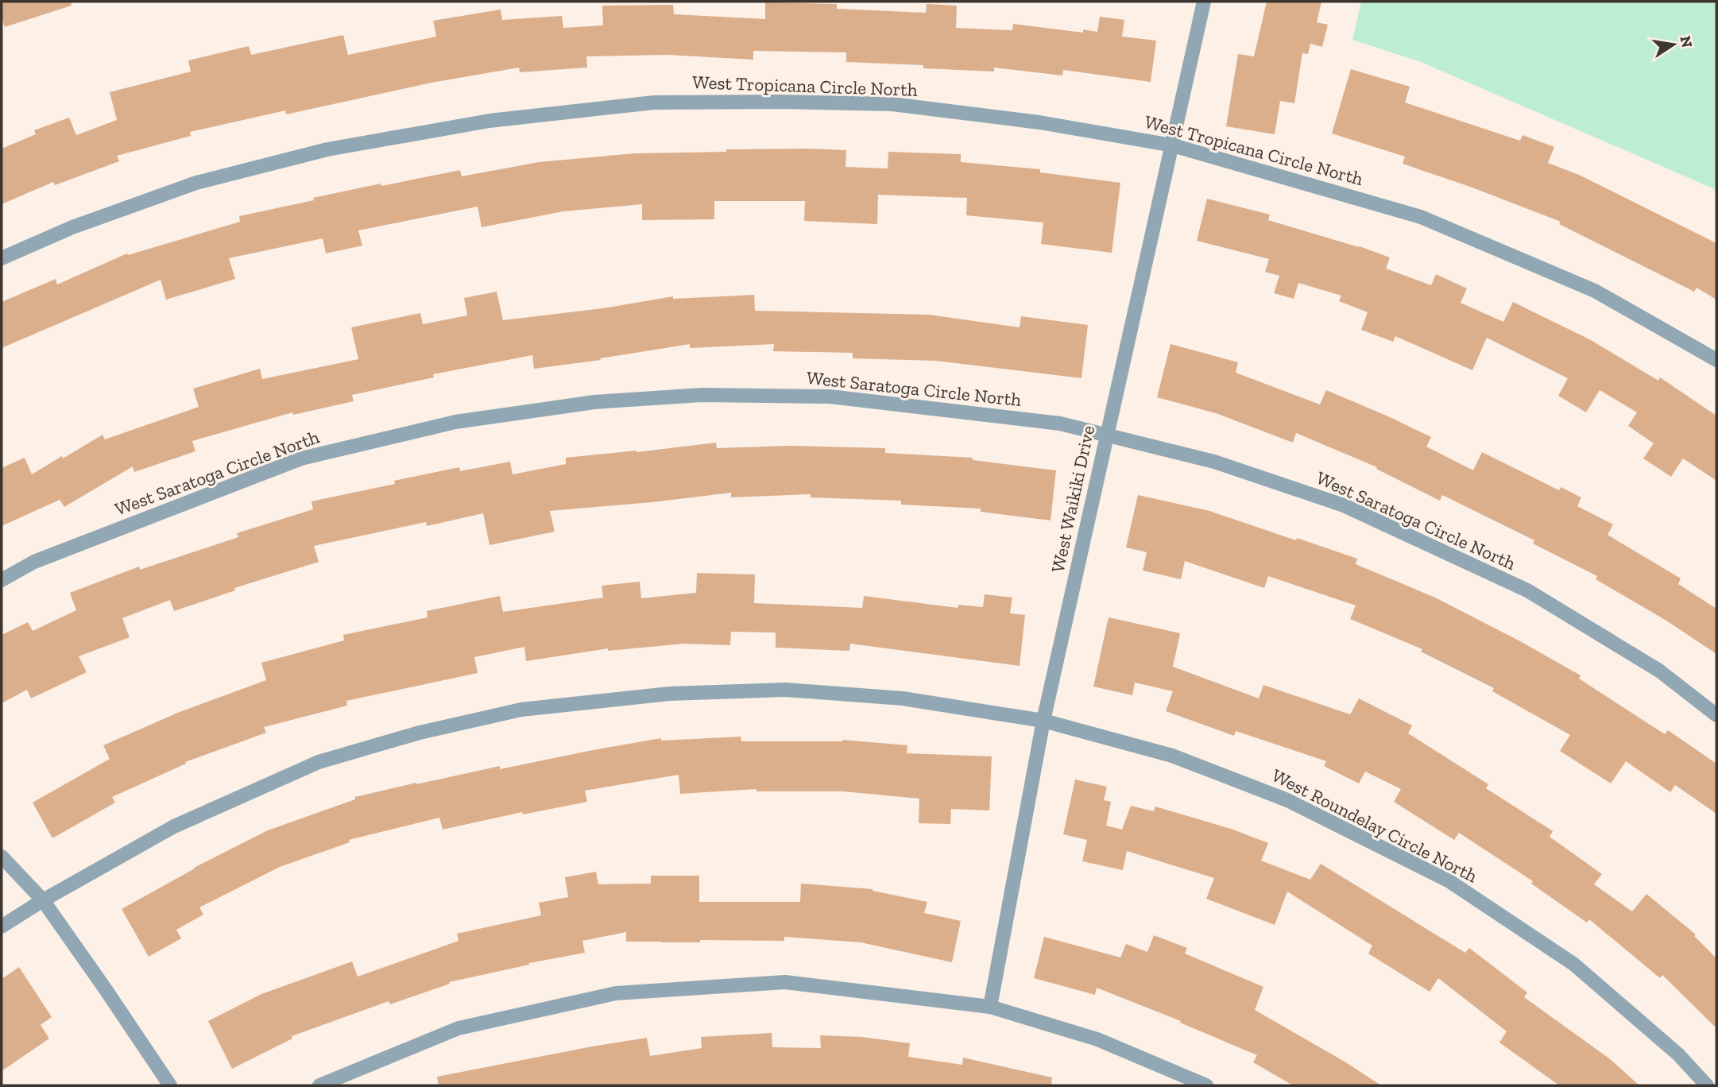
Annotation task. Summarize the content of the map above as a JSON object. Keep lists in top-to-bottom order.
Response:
{
  "streets": {
    "street": [
      "West Tropicana Circle North",
      "West Saratoga Circle North",
      "West Waikiki Drive",
      "West Roundelay Circle North"
    ]
  },
  "crossings": [
    ["West Tropicana Circle North", "West Waikiki Drive"],
    ["West Saratoga Circle North", "West Waikiki Drive"],
    ["West Waikiki Drive", "West Roundelay Circle North"]
  ],
  "north": "right"
}
